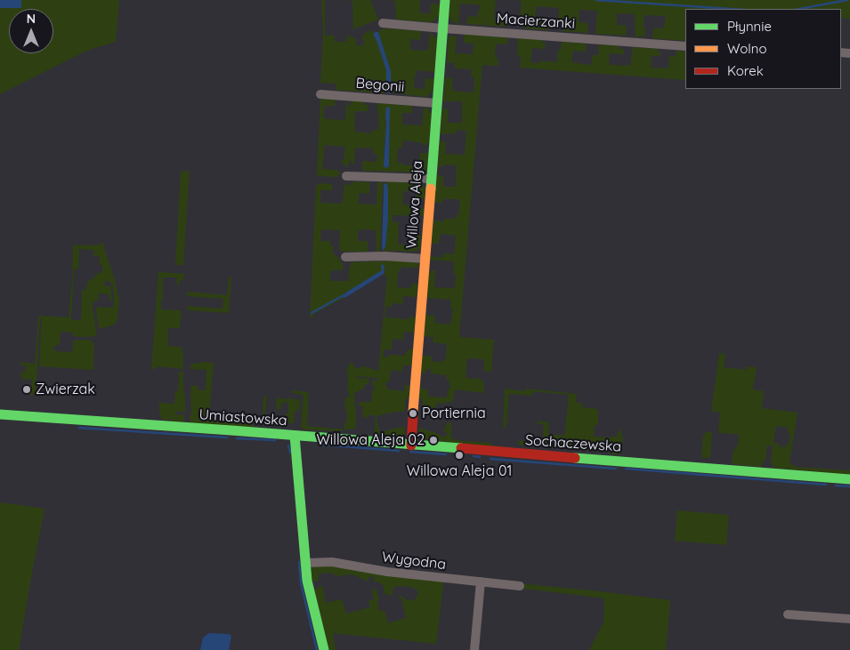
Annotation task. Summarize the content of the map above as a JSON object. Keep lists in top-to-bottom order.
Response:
{
  "streets": {
    "street": [
      "Macierzanki",
      "Begonii",
      "Willowa Aleja",
      "Umiastowska",
      "Sochaczewska",
      "Wygodna"
    ]
  },
  "crossings": [
    ["Macierzanki", "Willowa Aleja"],
    ["Begonii", "Willowa Aleja"],
    ["Willowa Aleja", "Sochaczewska"],
    ["Umiastowska", "Sochaczewska"],
    ["Umiastowska", "Wygodna"]
  ],
  "places": [
    "Zwierzak",
    "Portiernia",
    "Willowa Aleja 02",
    "Willowa Aleja 01"
  ],
  "legend": ["Płynnie", "Wolno", "Korek"],
  "north": "top"
}
